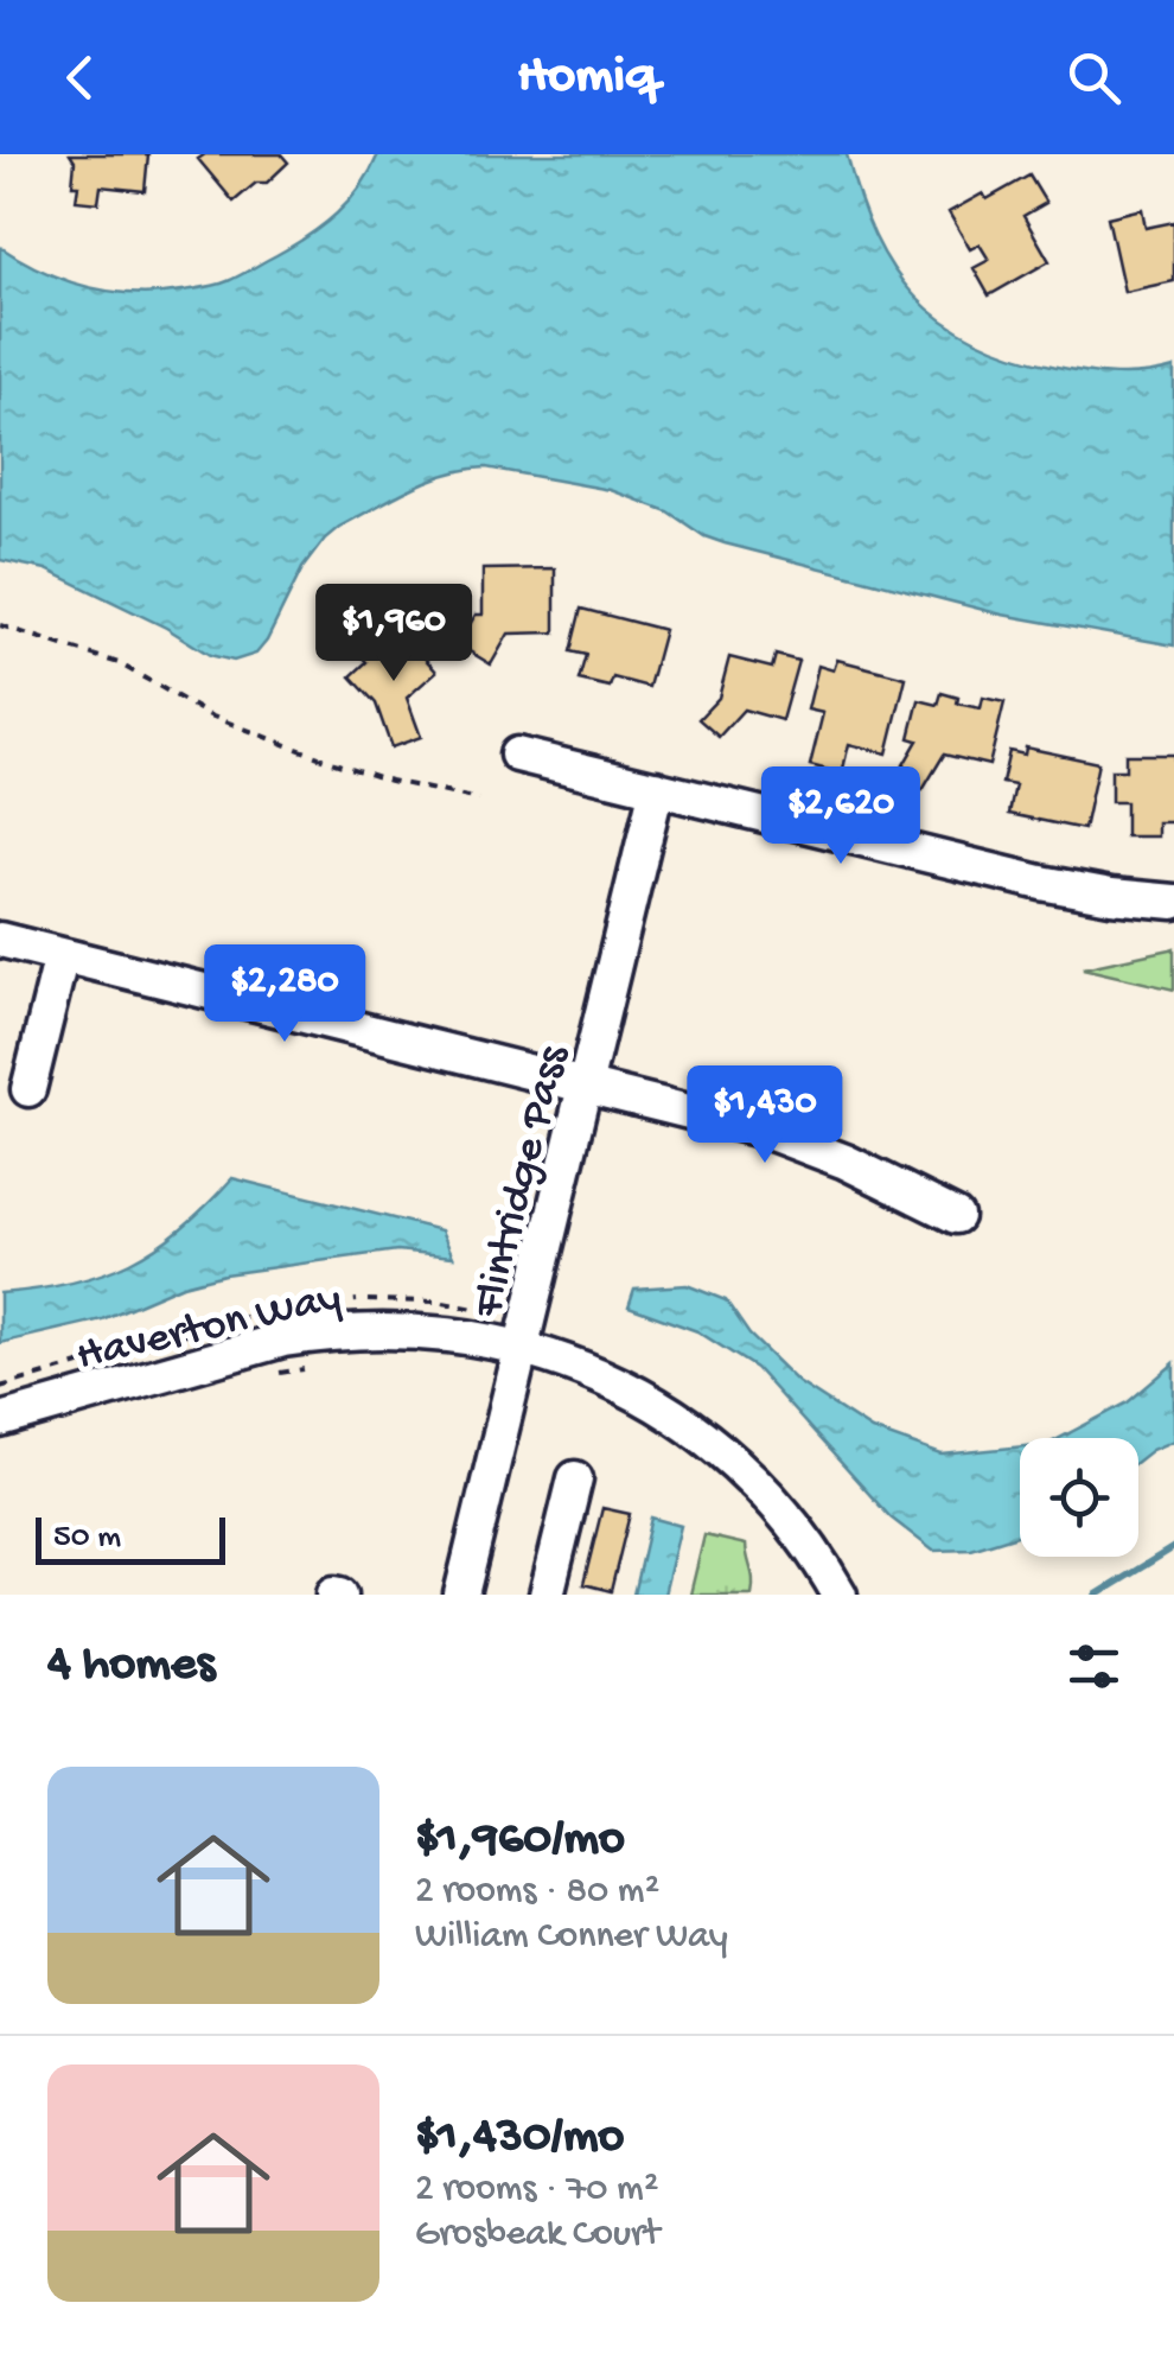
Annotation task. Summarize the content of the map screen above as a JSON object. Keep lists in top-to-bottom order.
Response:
{
  "streets": {
    "street": ["Flintridge Pass", "Haverton Way"]
  },
  "crossings": [
    ["Flintridge Pass", "Haverton Way"]
  ],
  "scale_bar": "50 m",
  "page": {
    "header": "Homiq",
    "price": [
      "$1,960",
      "$2,620",
      "$2,280",
      "$1,430"
    ],
    "scale": "50 m",
    "heading": "4 homes",
    "list": [
      {
        "name": "$1,960/mo",
        "note": "2 rooms · 80 m² · William Conner Way"
      },
      {
        "name": "$1,430/mo",
        "note": "2 rooms · 70 m² · Grosbeak Court"
      }
    ]
  }
}
